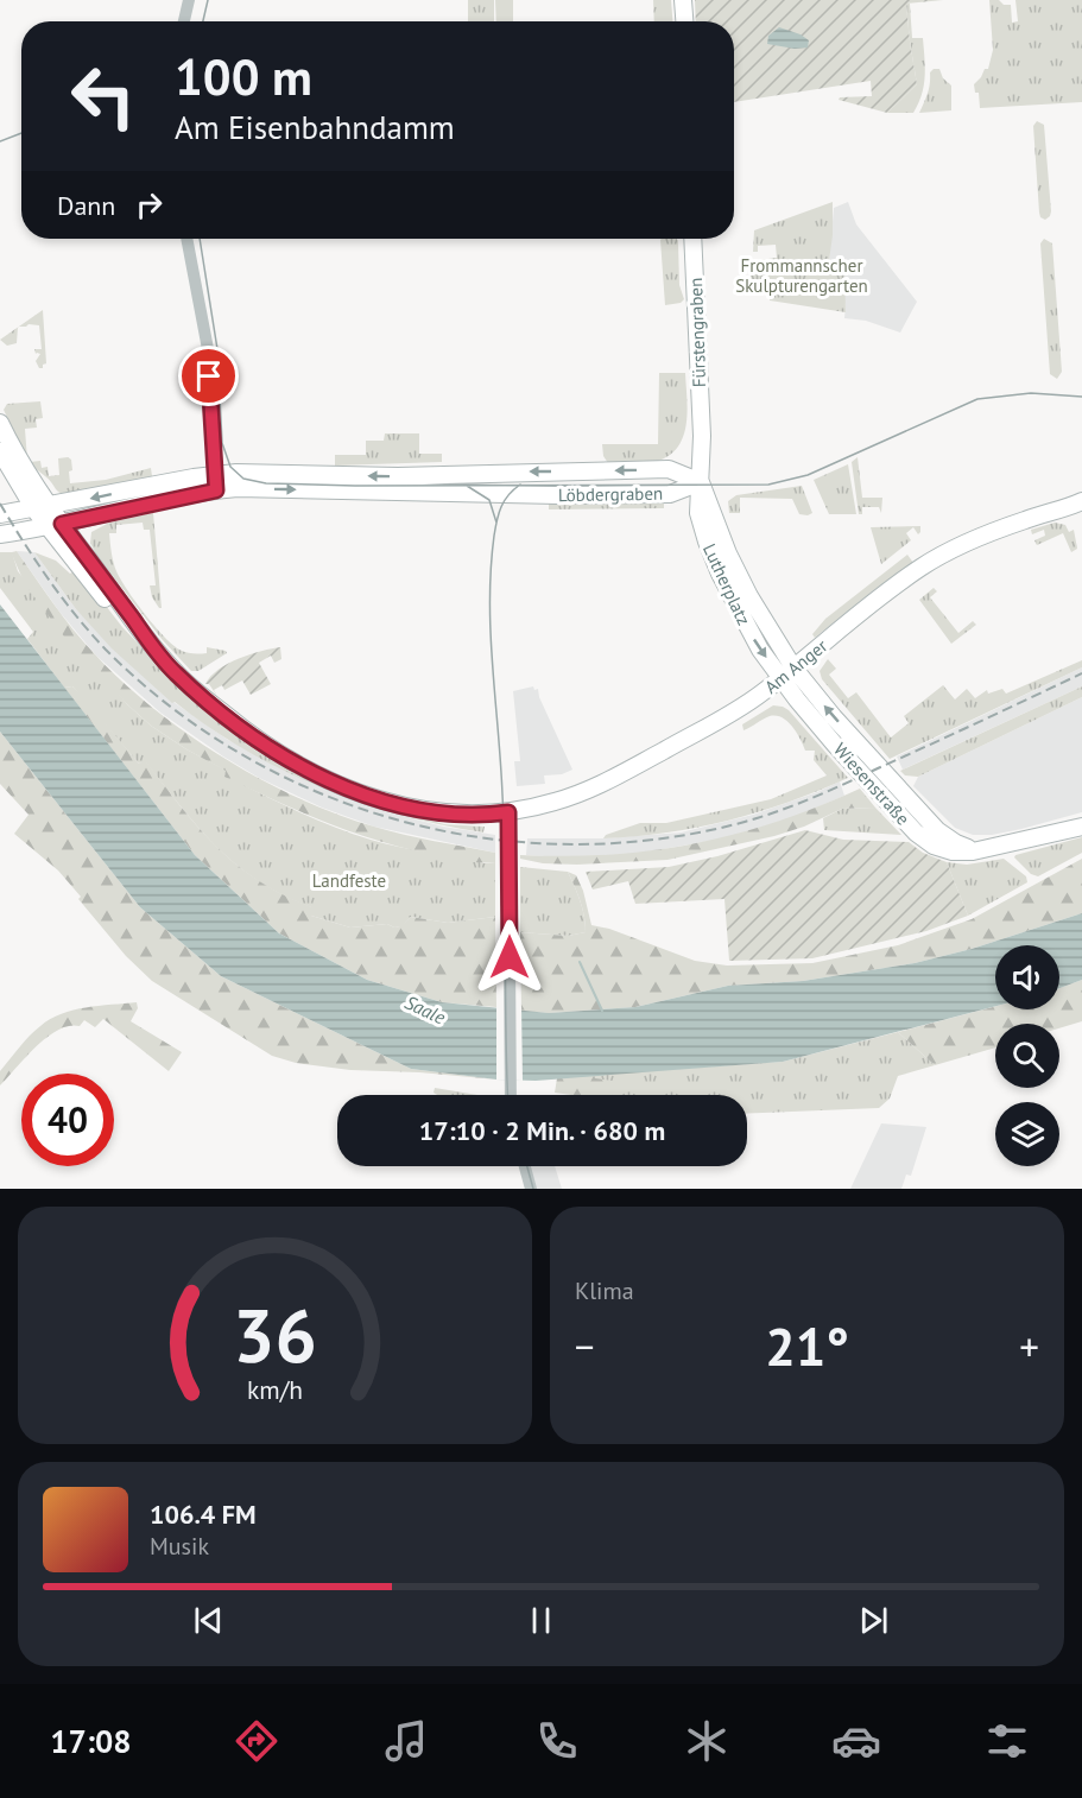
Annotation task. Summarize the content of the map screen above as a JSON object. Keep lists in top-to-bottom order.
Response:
{
  "streets": {
    "main road": [
      "Fürstengraben",
      "Löbdergraben",
      "Lutherplatz",
      "Am Anger",
      "Wiesenstraße"
    ]
  },
  "crossings": [
    ["Fürstengraben", "Lutherplatz"],
    ["Löbdergraben", "Lutherplatz"],
    ["Lutherplatz", "Am Anger"],
    ["Lutherplatz", "Wiesenstraße"],
    ["Am Anger", "Wiesenstraße"]
  ],
  "water": ["Saale"],
  "parks": ["Frommannscher Skulpturengarten", "Landfeste"],
  "page": {
    "turn": ["100 m", "Am Eisenbahndamm"],
    "then": "Dann",
    "limit": "40",
    "trip": "17:10 · 2 Min. · 680 m",
    "tile": "Klima",
    "heat": ["−", "21°", "+"],
    "song": ["106.4 FM", "Musik"],
    "tabs": "17:08",
    "gauge": ["36", "km/h"]
  }
}
